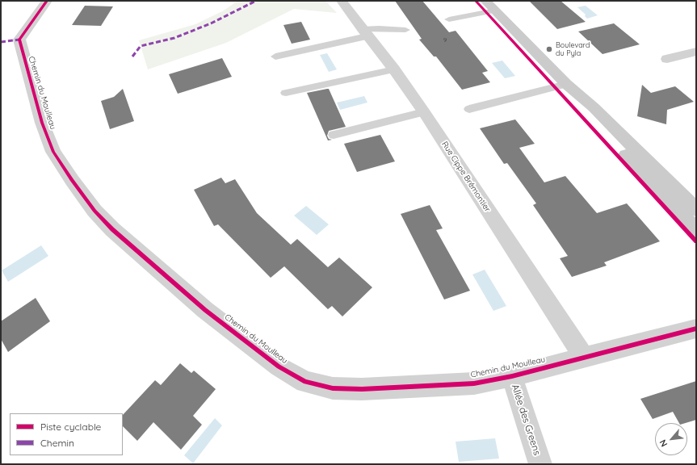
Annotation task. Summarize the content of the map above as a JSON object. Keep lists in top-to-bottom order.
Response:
{
  "streets": {
    "street": ["Chemin du Moulleau", "Rue Cippe Brémontier", "Allée des Greens"]
  },
  "crossings": [
    ["Chemin du Moulleau", "Rue Cippe Brémontier"],
    ["Chemin du Moulleau", "Allée des Greens"]
  ],
  "places": ["Boulevard du Pyla"],
  "house_numbers": ["9"],
  "legend": ["Piste cyclable", "Chemin"],
  "north": "bottom left"
}
